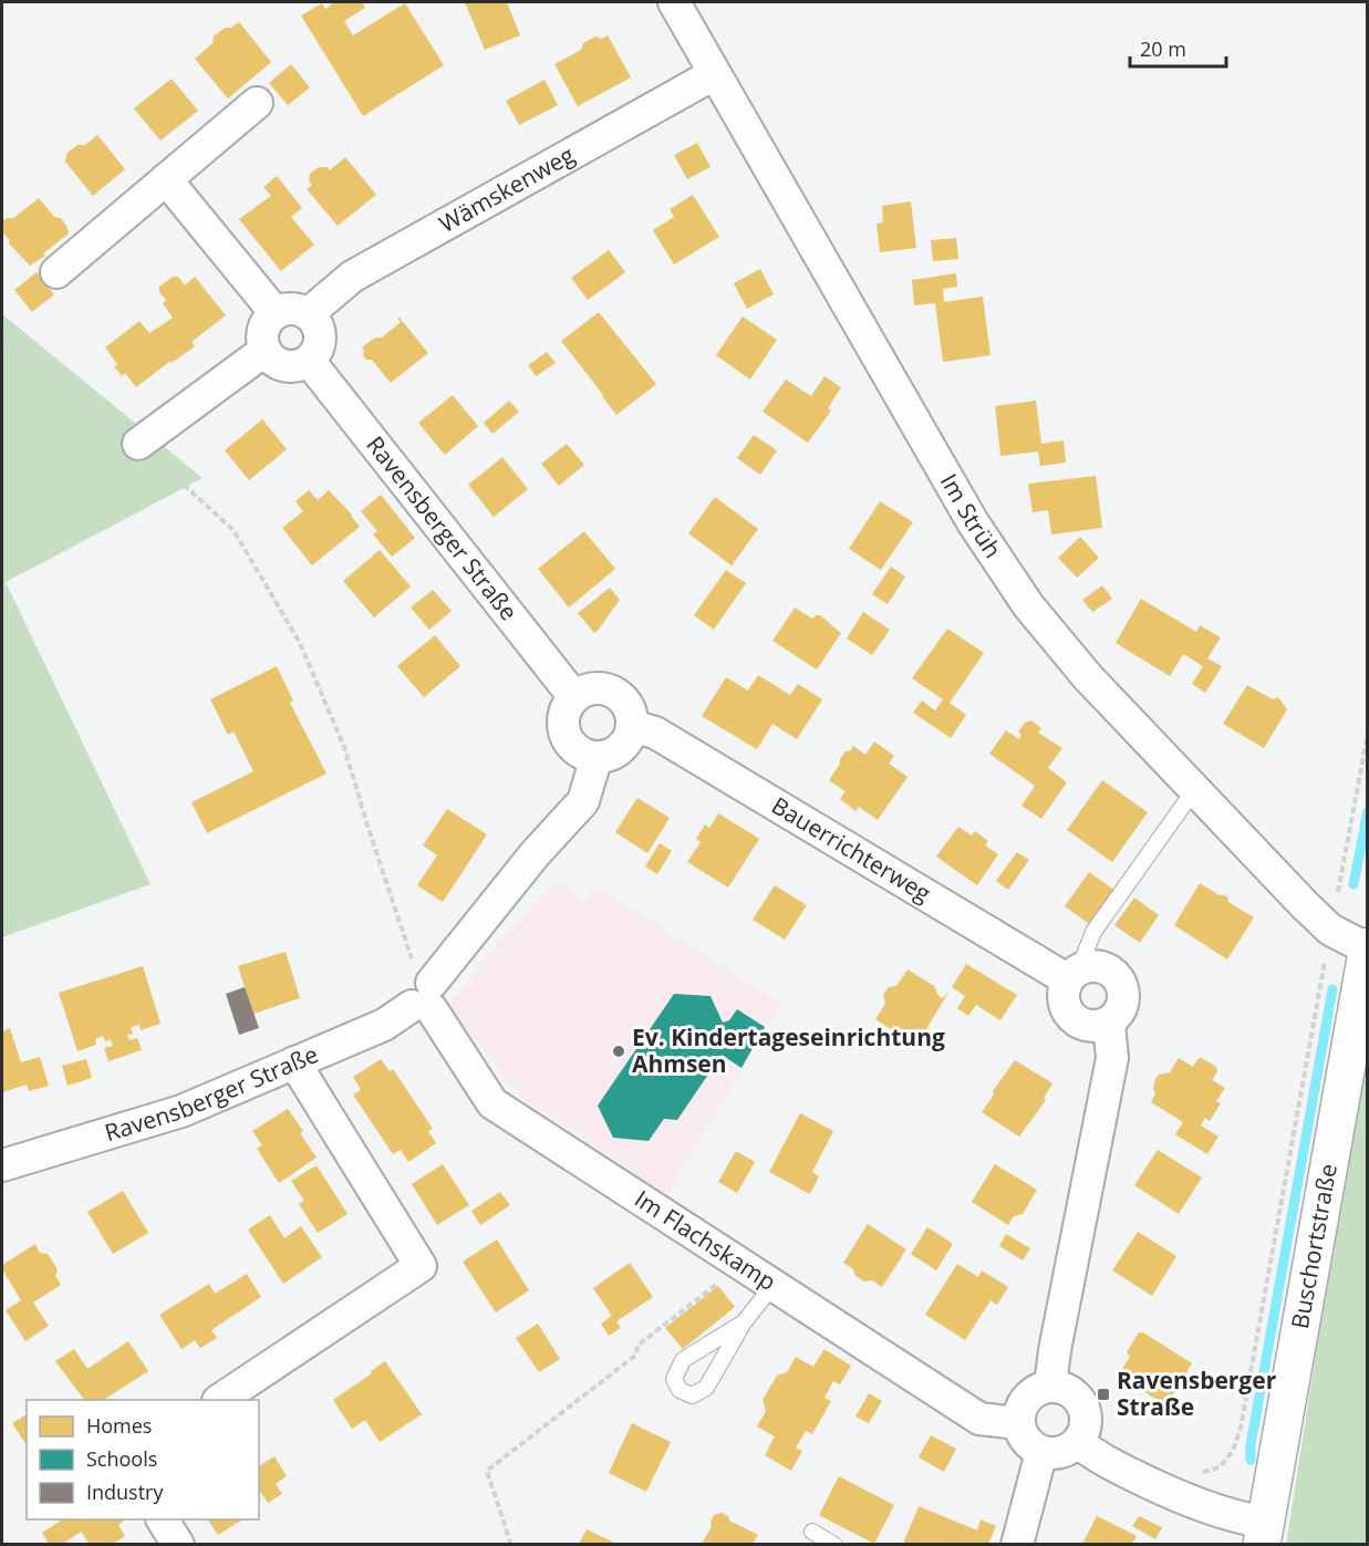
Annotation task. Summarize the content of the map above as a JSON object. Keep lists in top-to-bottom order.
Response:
{
  "streets": {
    "main road": ["Buschortstraße"],
    "street": [
      "Wämskenweg",
      "Im Strüh",
      "Ravensberger Straße",
      "Bauerrichterweg",
      "Im Flachskamp"
    ]
  },
  "crossings": [
    ["Wämskenweg", "Im Strüh"],
    ["Wämskenweg", "Ravensberger Straße"],
    ["Im Strüh", "Buschortstraße"],
    ["Ravensberger Straße", "Bauerrichterweg"],
    ["Ravensberger Straße", "Im Flachskamp"]
  ],
  "places": {
    "other": ["Ev. Kindertageseinrichtung Ahmsen"],
    "transit": ["Ravensberger Straße"]
  },
  "legend": ["Homes", "Schools", "Industry"],
  "scale_bar": "20 m"
}
